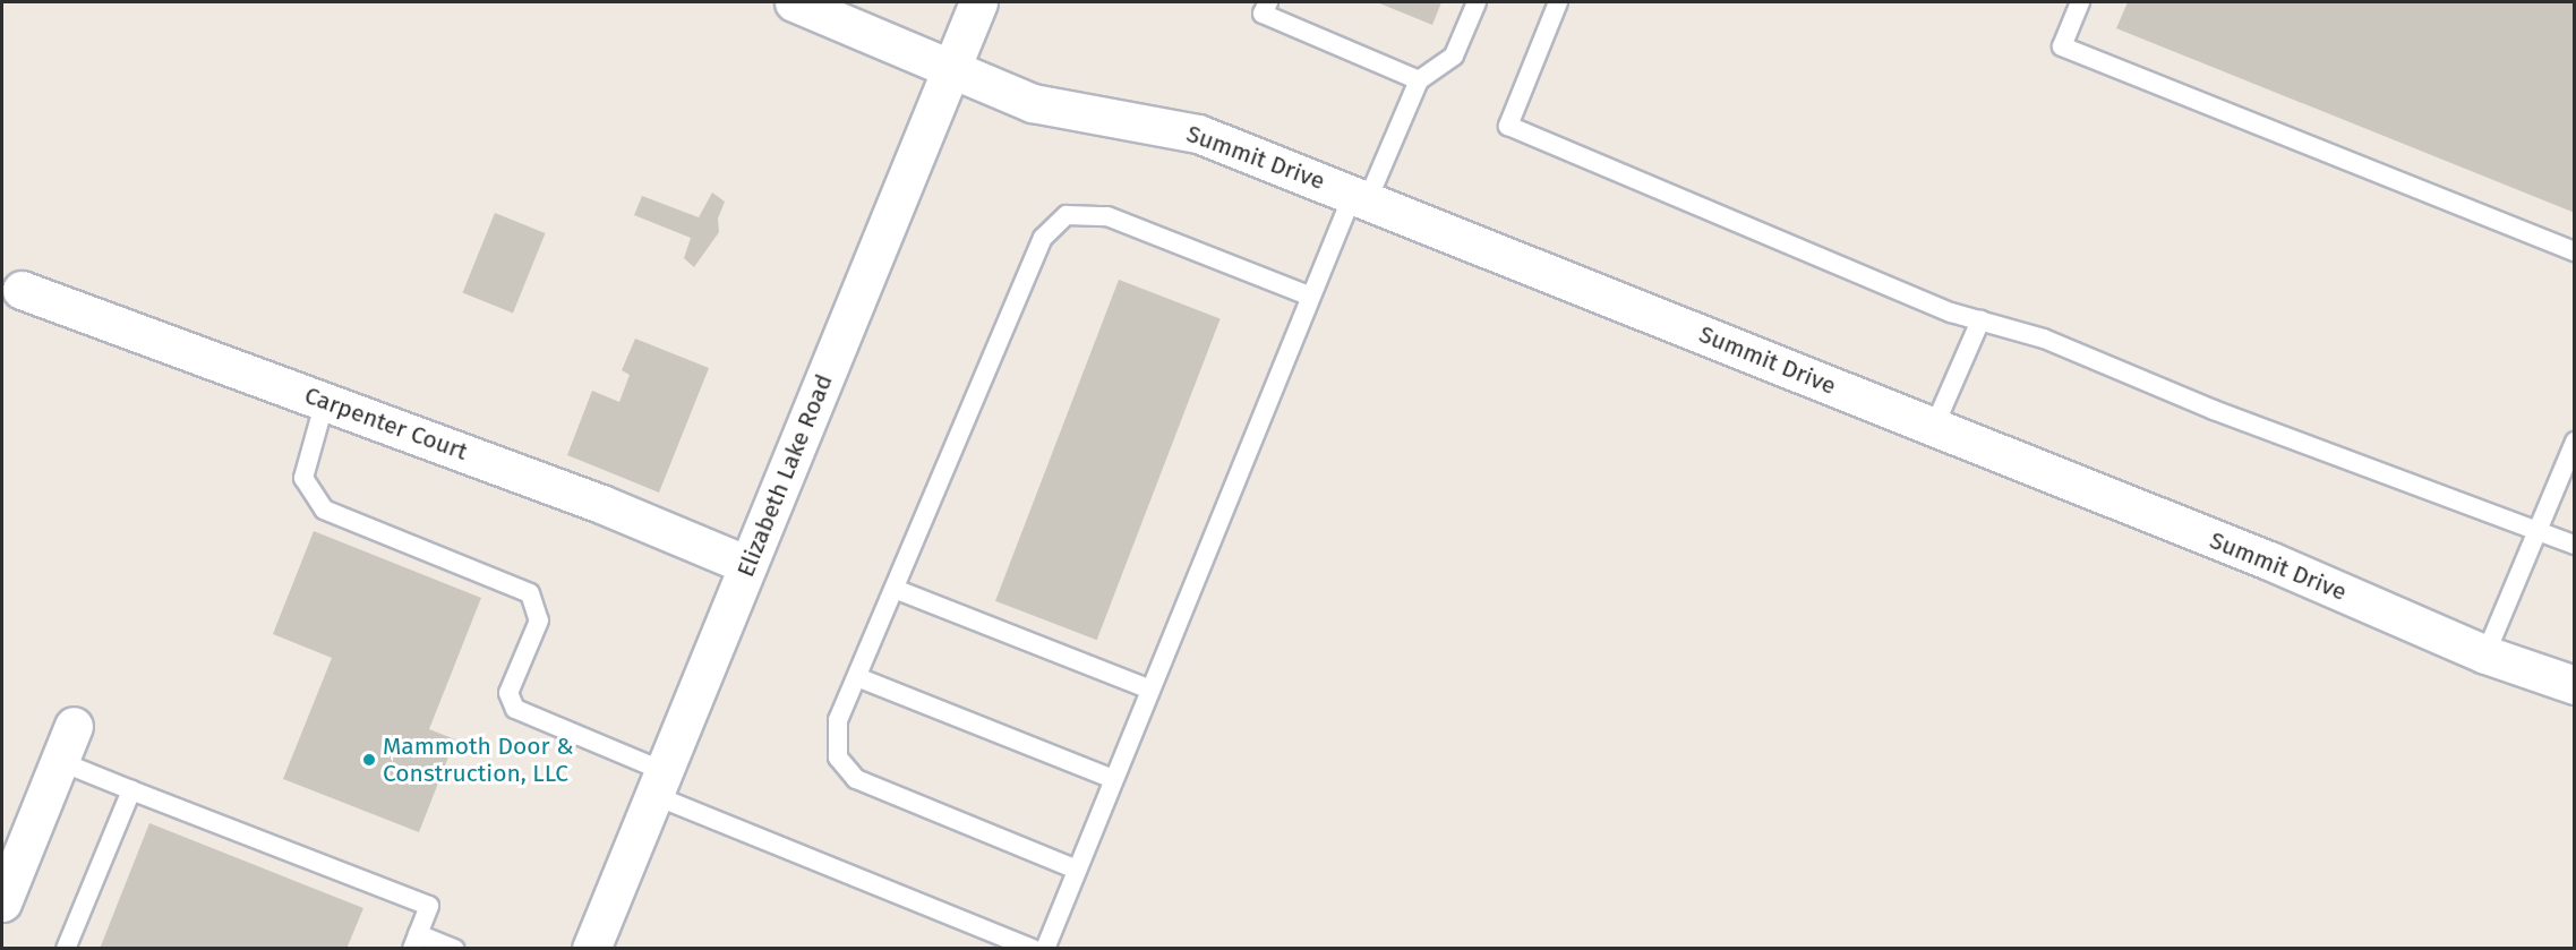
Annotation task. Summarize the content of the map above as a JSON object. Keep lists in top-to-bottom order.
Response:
{
  "streets": {
    "street": ["Summit Drive", "Carpenter Court", "Elizabeth Lake Road"]
  },
  "crossings": [
    ["Summit Drive", "Elizabeth Lake Road"],
    ["Carpenter Court", "Elizabeth Lake Road"]
  ],
  "places": ["Mammoth Door & Construction, LLC"]
}
